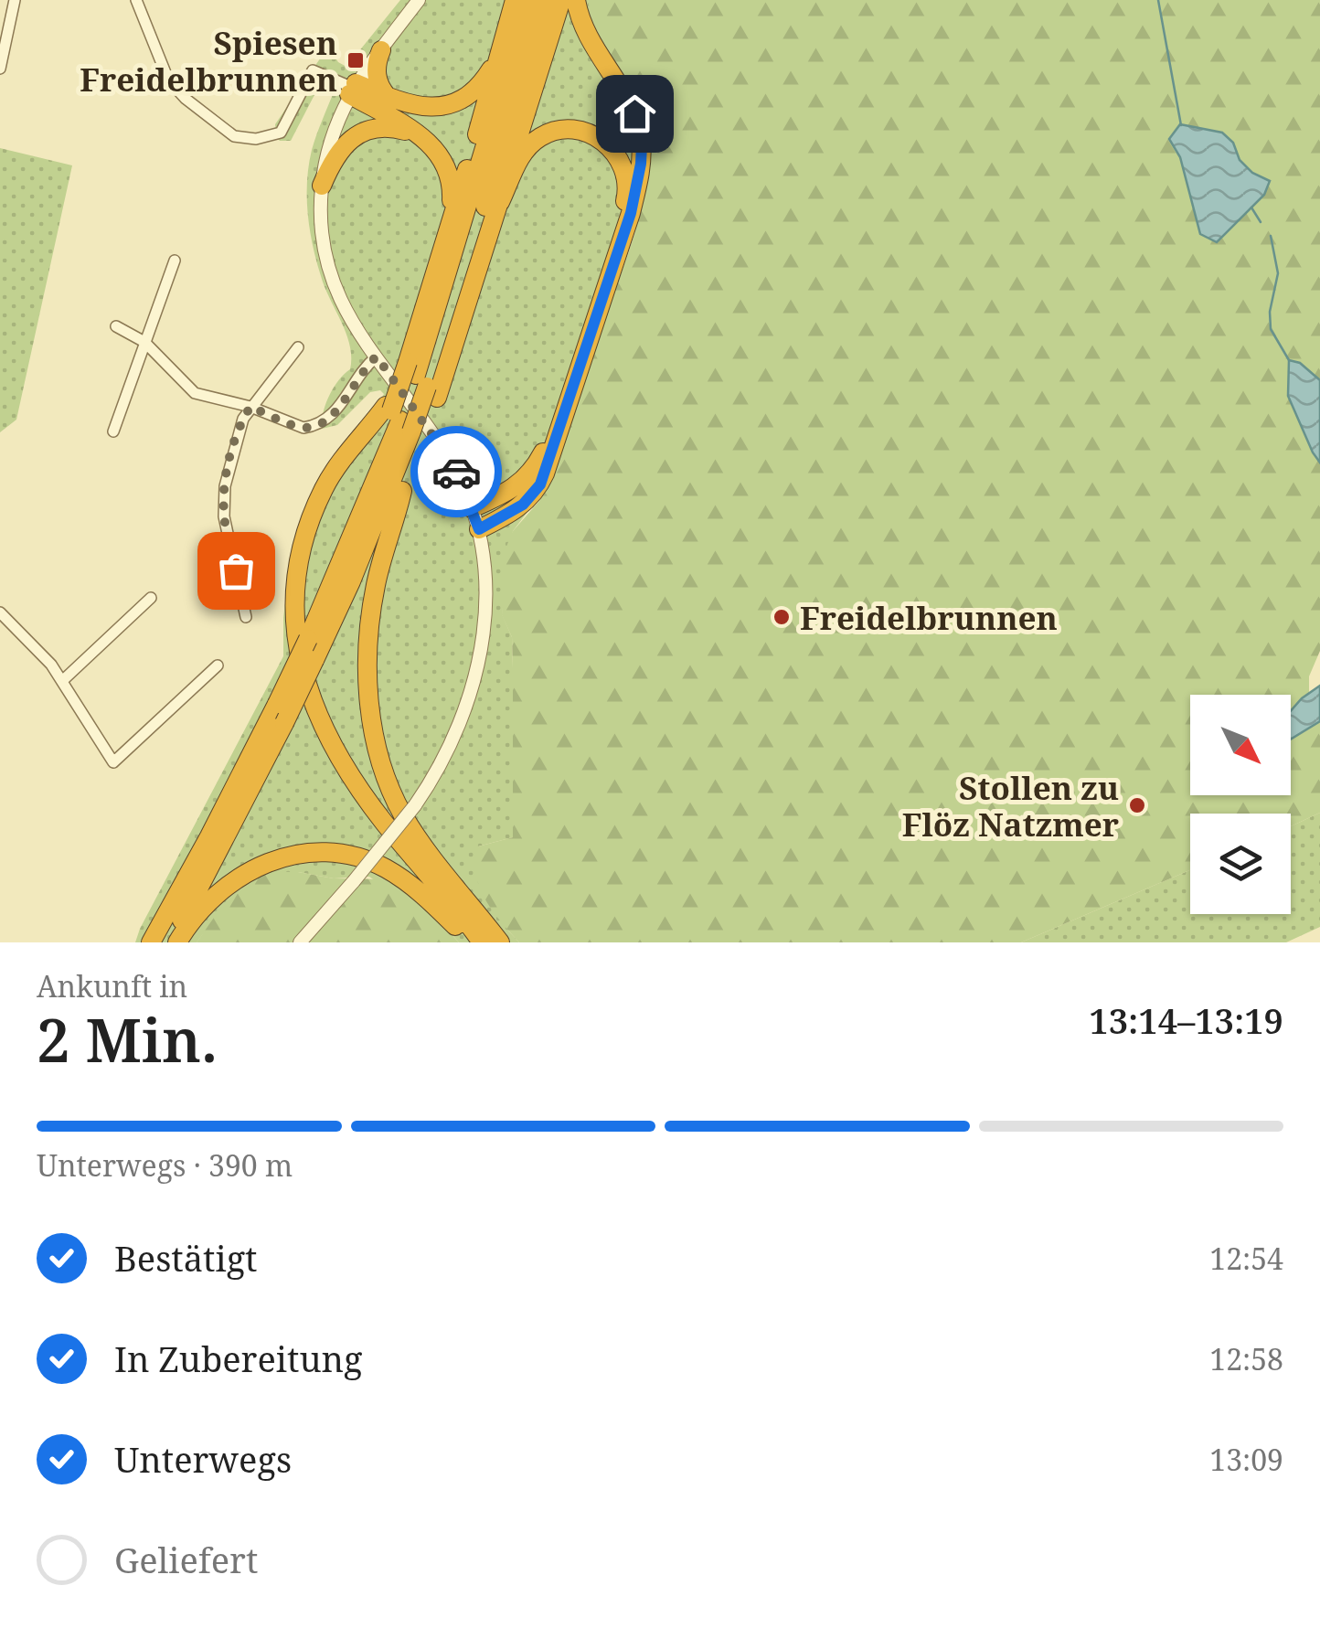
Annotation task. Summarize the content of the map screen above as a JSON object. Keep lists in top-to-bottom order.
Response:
{
  "places": {
    "transit": ["Spiesen Freidelbrunnen"],
    "other": ["Freidelbrunnen", "Stollen zu Flöz Natzmer"]
  },
  "north": "bottom right",
  "page": {
    "heading": ["2 Min.", "Ankunft in", "13:14–13:19"],
    "bar": "Unterwegs · 390 m",
    "list": [
      ["Bestätigt", "12:54"],
      ["In Zubereitung", "12:58"],
      ["Unterwegs", "13:09"],
      "Geliefert"
    ]
  }
}
